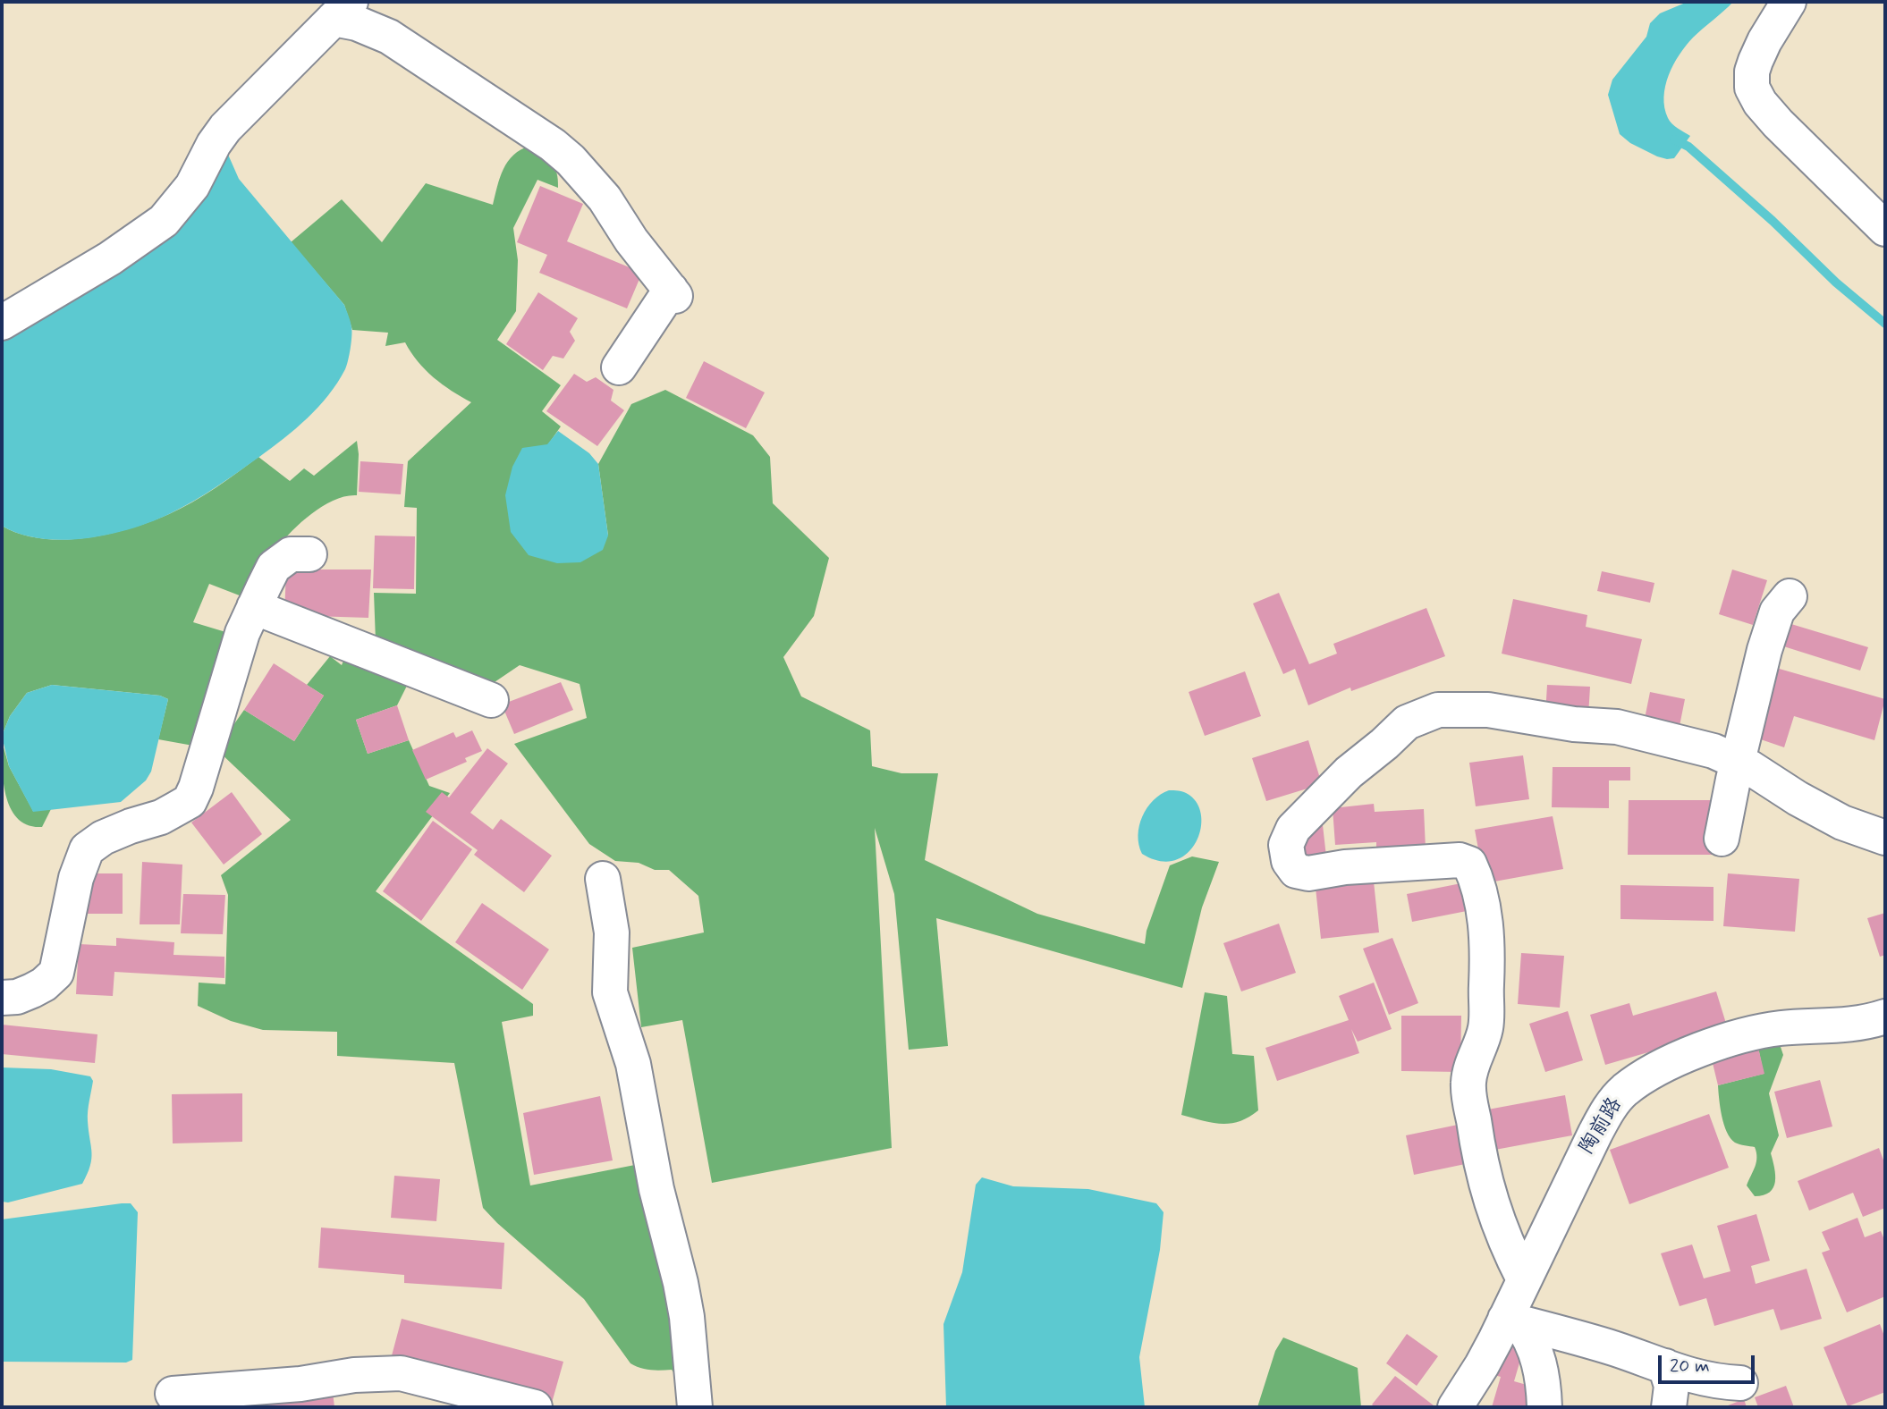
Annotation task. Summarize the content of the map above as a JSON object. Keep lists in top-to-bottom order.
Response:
{
  "streets": {
    "street": ["陶前路"]
  },
  "scale_bar": "20 m"
}
